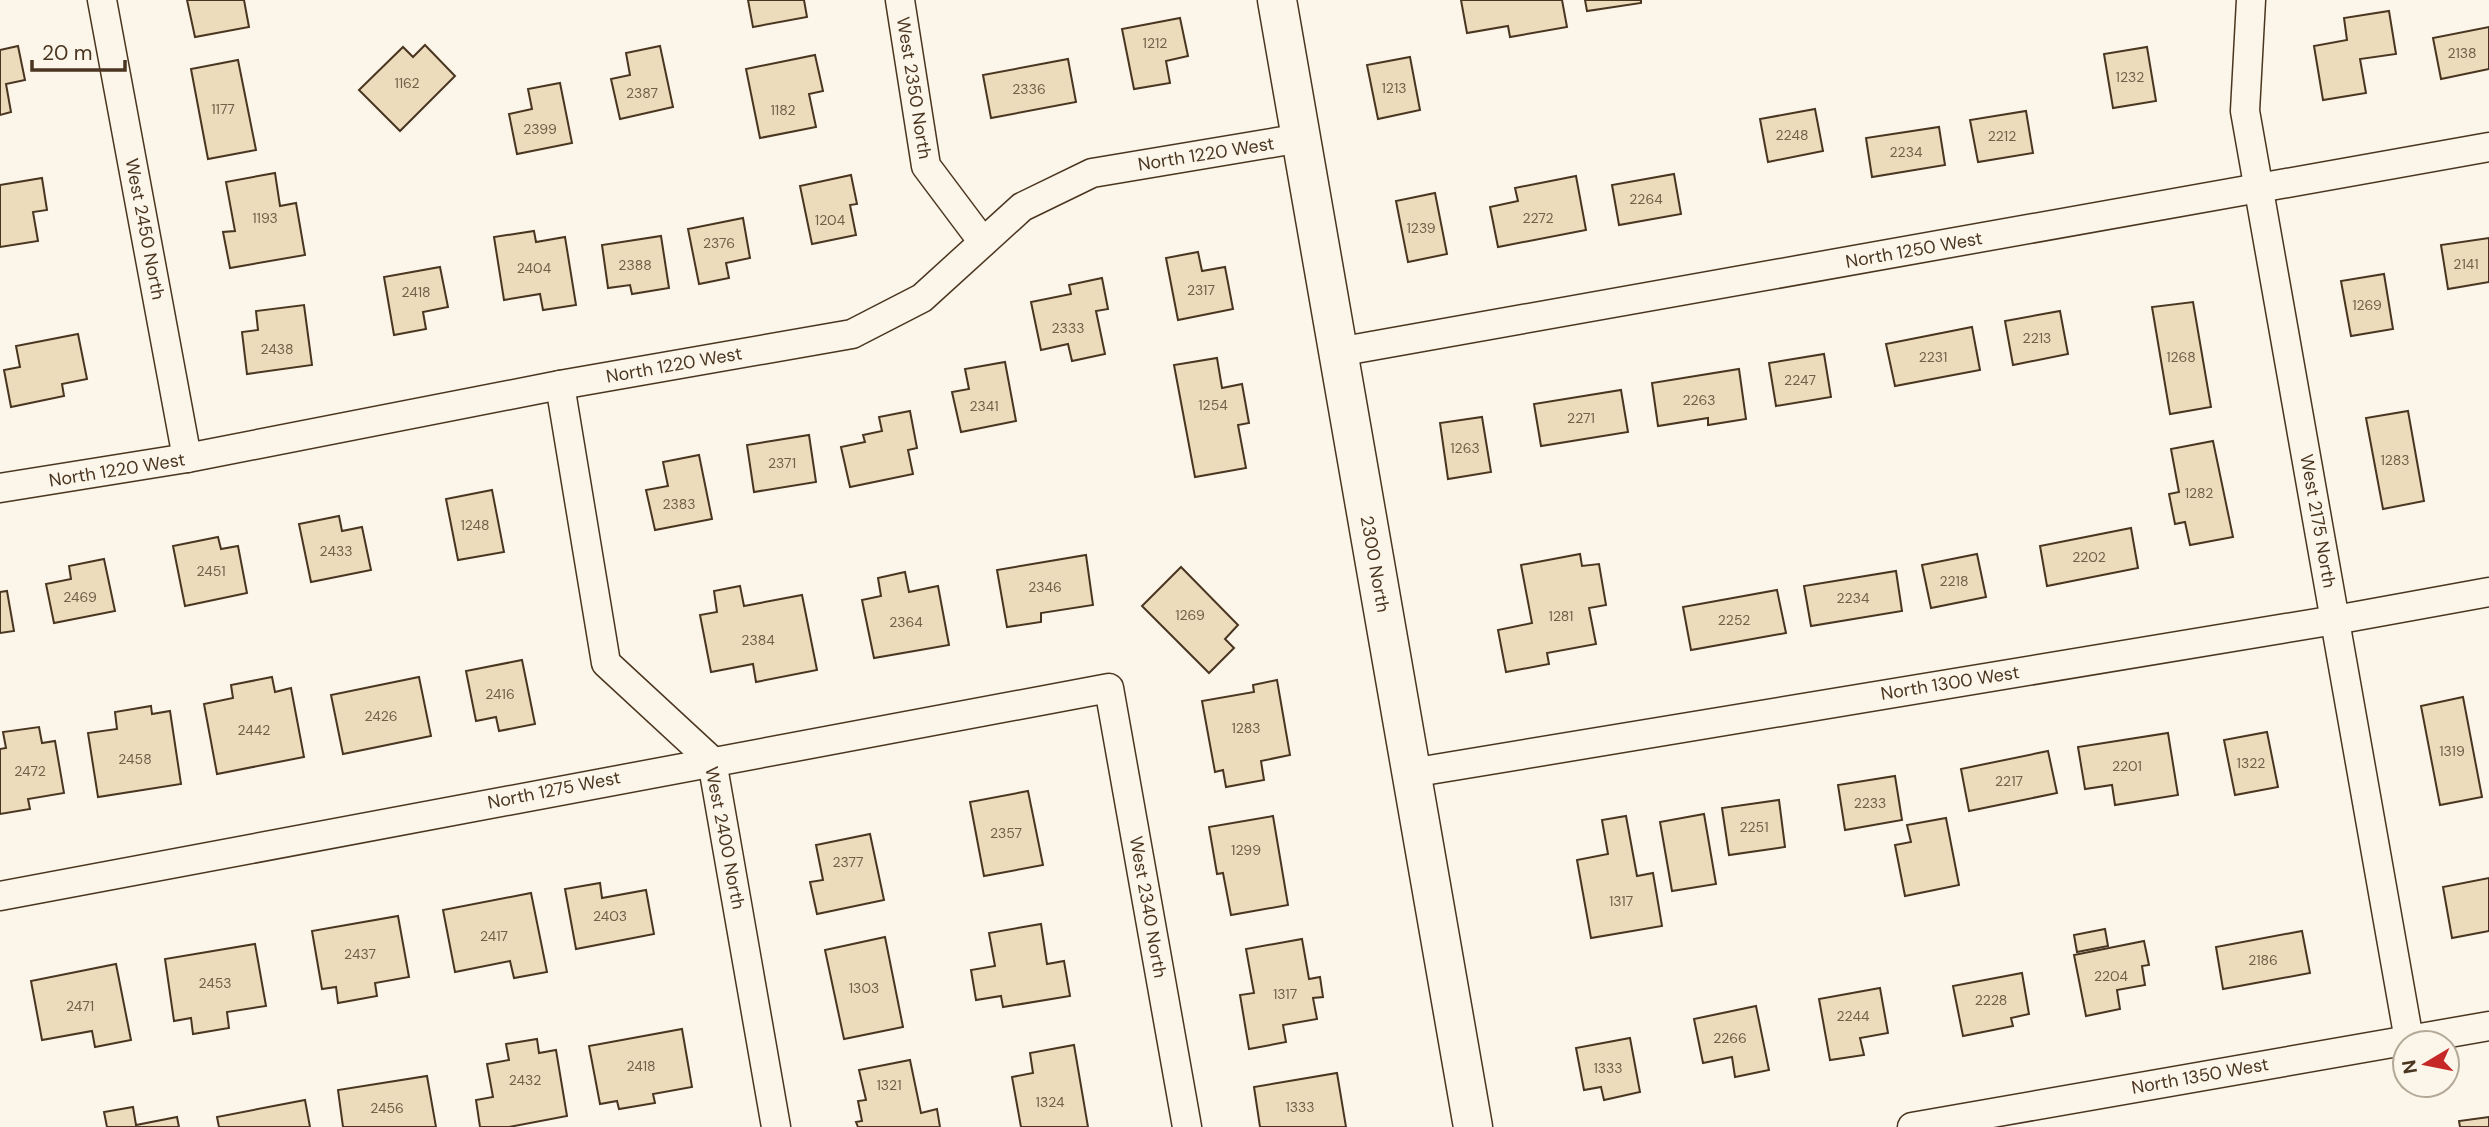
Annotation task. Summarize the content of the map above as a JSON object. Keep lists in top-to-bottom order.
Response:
{
  "streets": {
    "street": [
      "West 2350 North",
      "North 1220 West",
      "West 2450 North",
      "North 1250 West",
      "West 2175 North",
      "2300 North",
      "North 1300 West",
      "North 1275 West",
      "West 2400 North",
      "West 2340 North",
      "North 1350 West"
    ]
  },
  "crossings": [
    ["West 2350 North", "North 1220 West"],
    ["North 1220 West", "West 2450 North"],
    ["North 1220 West", "2300 North"],
    ["North 1220 West", "West 2400 North"],
    ["North 1250 West", "West 2175 North"],
    ["North 1250 West", "2300 North"],
    ["West 2175 North", "North 1300 West"],
    ["2300 North", "North 1300 West"],
    ["North 1275 West", "West 2400 North"],
    ["North 1275 West", "West 2340 North"]
  ],
  "house_numbers": [
    "1212",
    "2138",
    "1232",
    "1162",
    "1213",
    "2336",
    "2387",
    "1177",
    "1182",
    "2399",
    "2248",
    "2212",
    "2234",
    "2264",
    "1193",
    "2272",
    "1204",
    "1239",
    "2376",
    "2141",
    "2388",
    "2404",
    "2317",
    "2418",
    "1269",
    "2333",
    "2213",
    "2438",
    "2231",
    "1268",
    "2247",
    "2263",
    "1254",
    "2341",
    "2271",
    "1263",
    "1283",
    "2371",
    "1282",
    "2383",
    "1248",
    "2433",
    "2202",
    "2451",
    "2218",
    "2346",
    "2469",
    "2234",
    "1269",
    "1281",
    "2252",
    "2364",
    "2384",
    "2416",
    "2426",
    "1283",
    "2442",
    "1319",
    "2458",
    "1322",
    "2201",
    "2472",
    "2217",
    "2233",
    "2251",
    "2357",
    "1299",
    "2377",
    "1317",
    "2403",
    "2417",
    "2437",
    "2186",
    "2204",
    "2453",
    "1303",
    "1317",
    "2228",
    "2471",
    "2244",
    "2266",
    "2418",
    "1333",
    "2432",
    "1321",
    "1324",
    "1333",
    "2456"
  ],
  "scale_bar": "20 m",
  "north": "left"
}
